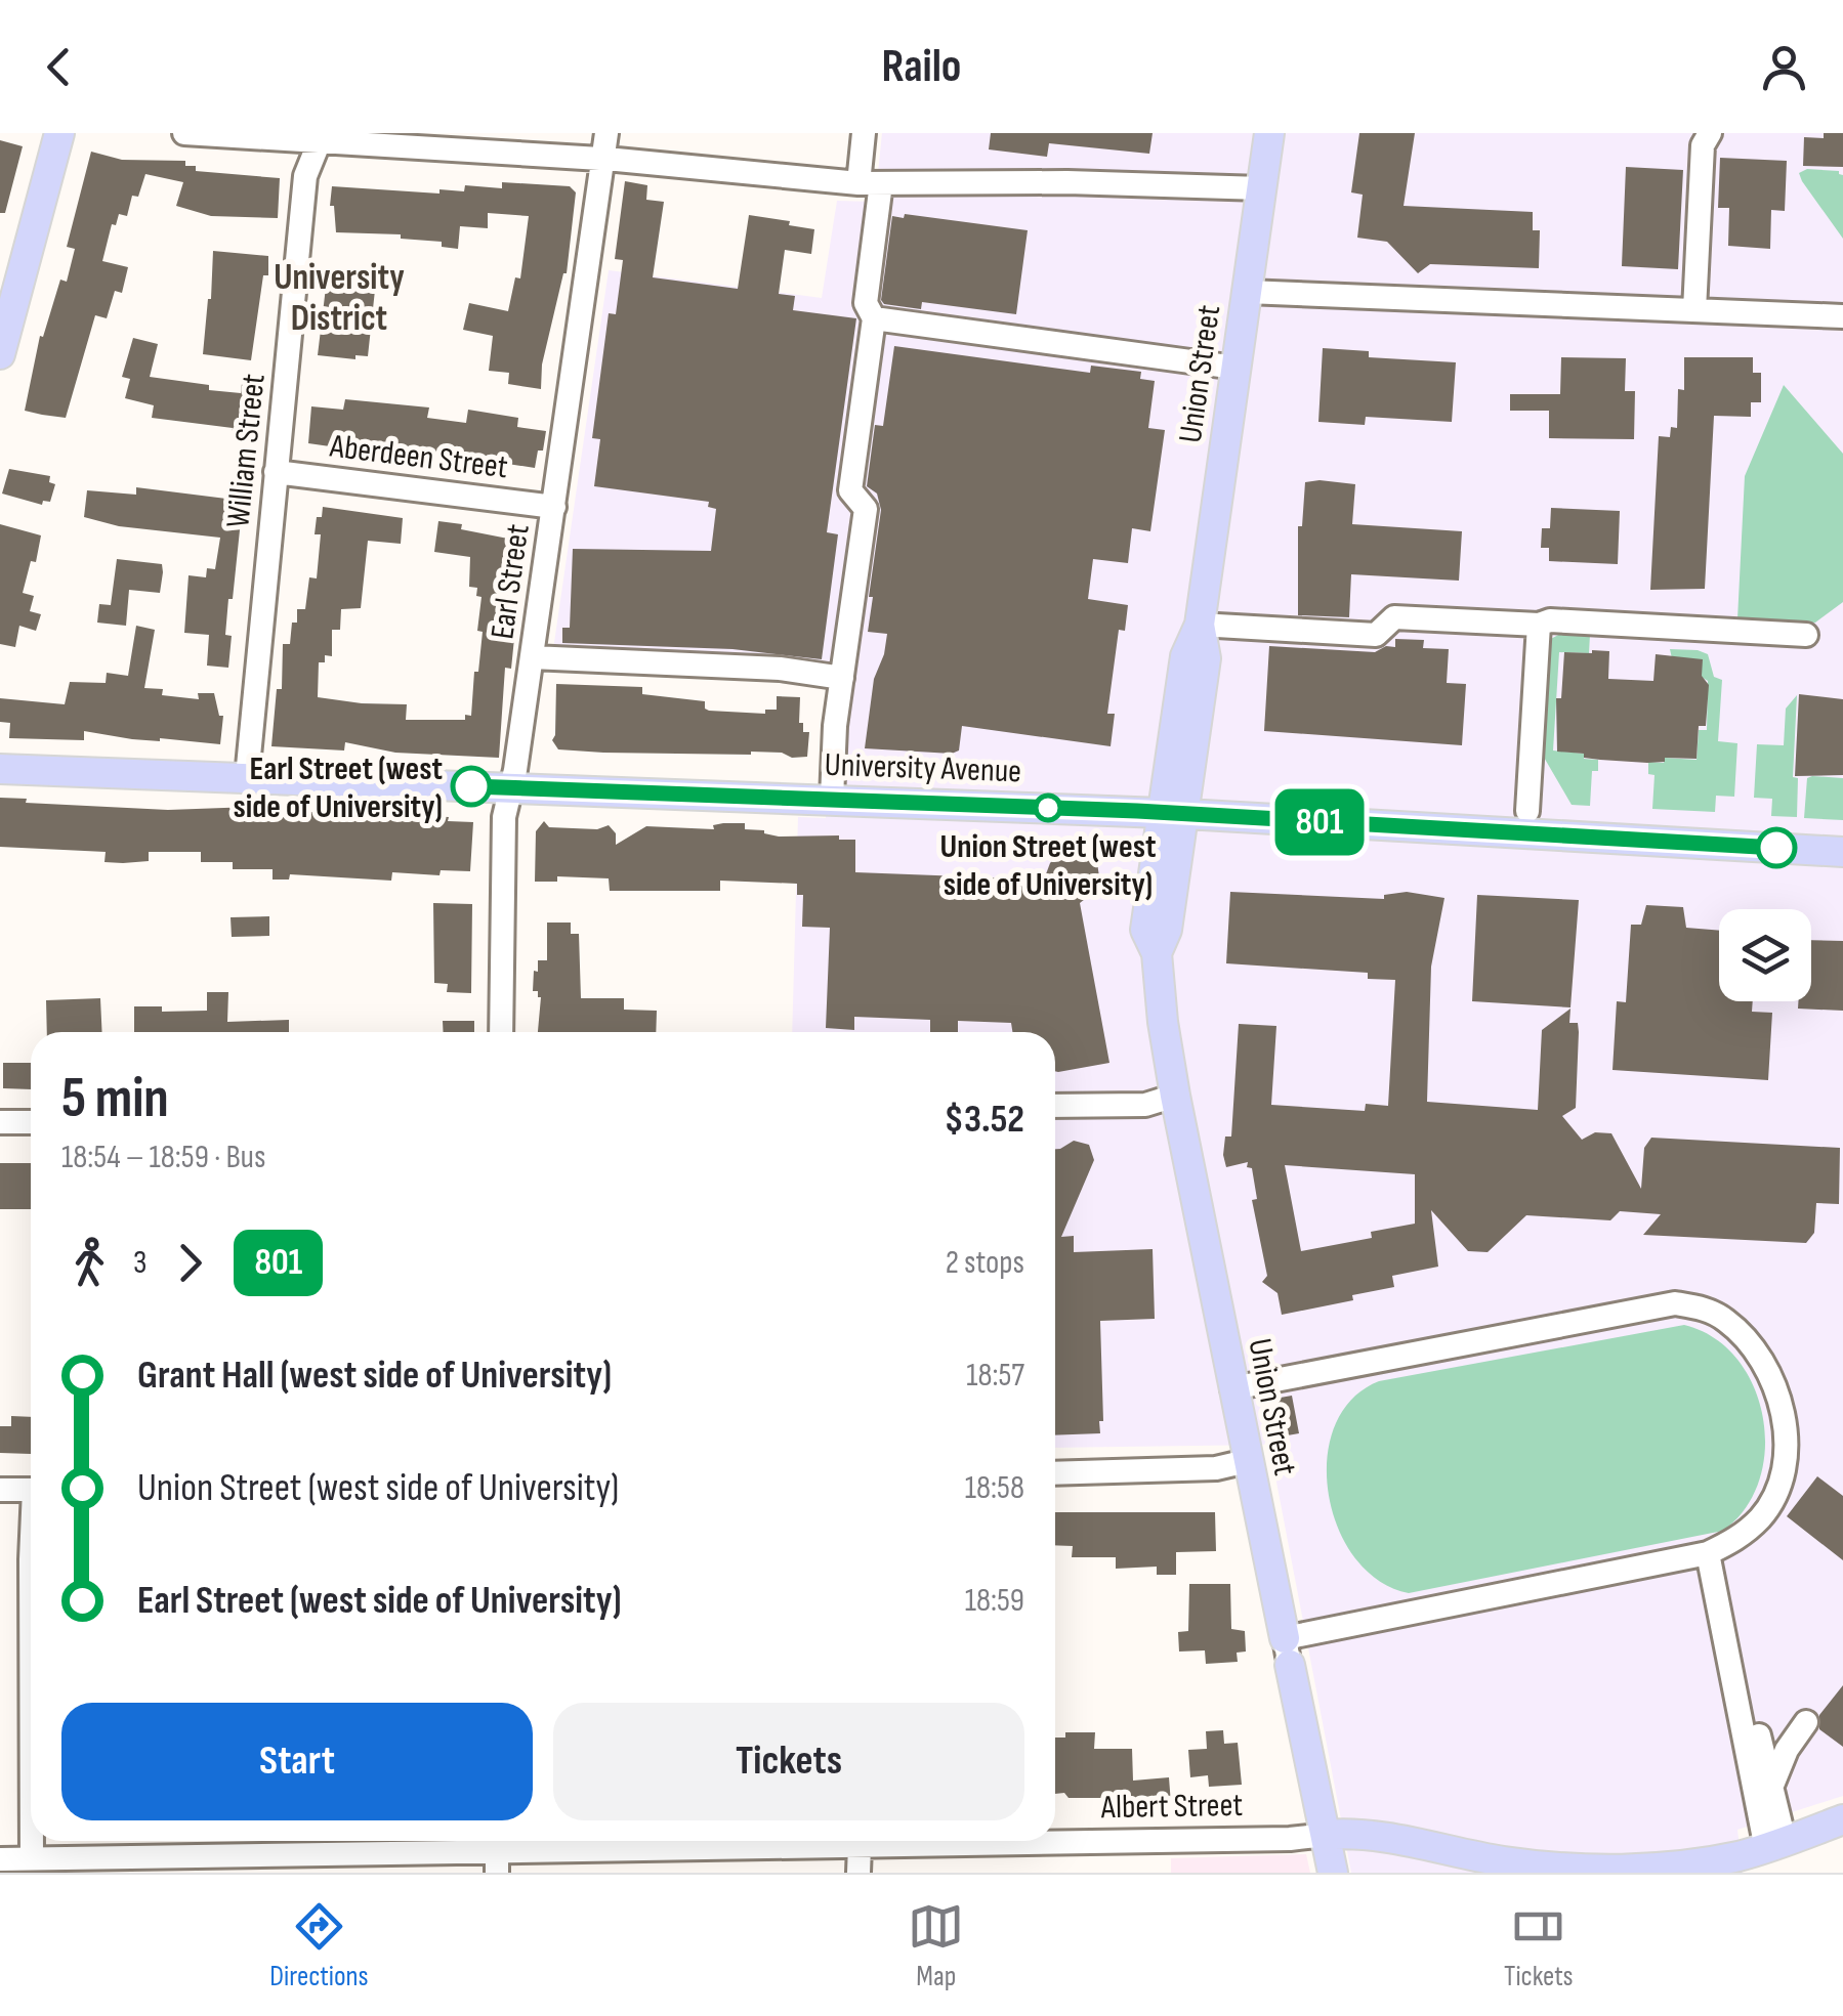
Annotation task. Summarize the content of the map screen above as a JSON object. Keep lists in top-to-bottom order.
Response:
{
  "streets": {
    "main road": ["Union Street", "University Avenue", "Albert Street"],
    "street": ["William Street", "Aberdeen Street", "Earl Street"]
  },
  "crossings": [
    ["Union Street", "University Avenue"],
    ["Union Street", "Albert Street"],
    ["William Street", "Aberdeen Street"],
    ["William Street", "University Avenue"],
    ["Aberdeen Street", "Earl Street"],
    ["Earl Street", "University Avenue"]
  ],
  "districts": ["University District"],
  "places": ["Earl Street (west side of University)", "Union Street (west side of University)"],
  "lines": ["bus line 801"],
  "page": {
    "header": "Railo",
    "on_map": "801",
    "heading": ["5 min", "18:54 – 18:59 · Bus", "$3.52"],
    "legs": ["3", "801", "2 stops"],
    "list": [
      {
        "name": "Grant Hall (west side of University)",
        "value": "18:57"
      },
      {
        "name": "Union Street (west side of University)",
        "value": "18:58"
      },
      {
        "name": "Earl Street (west side of University)",
        "value": "18:59"
      }
    ],
    "buttons": ["Start", "Tickets"],
    "tabs": ["Directions", "Map", "Tickets"]
  }
}
